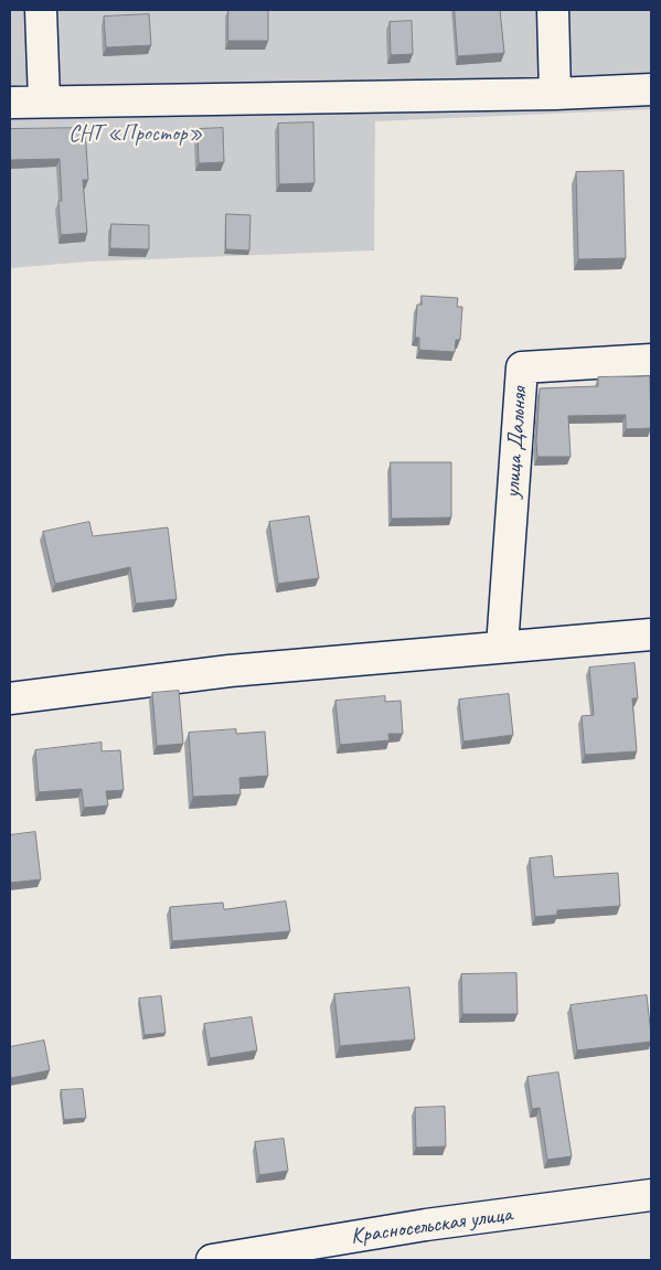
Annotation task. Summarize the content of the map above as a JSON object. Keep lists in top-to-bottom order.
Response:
{
  "streets": {
    "street": ["улица Дальняя", "Красносельская улица"]
  },
  "parks": ["СНТ «Простор»"]
}
